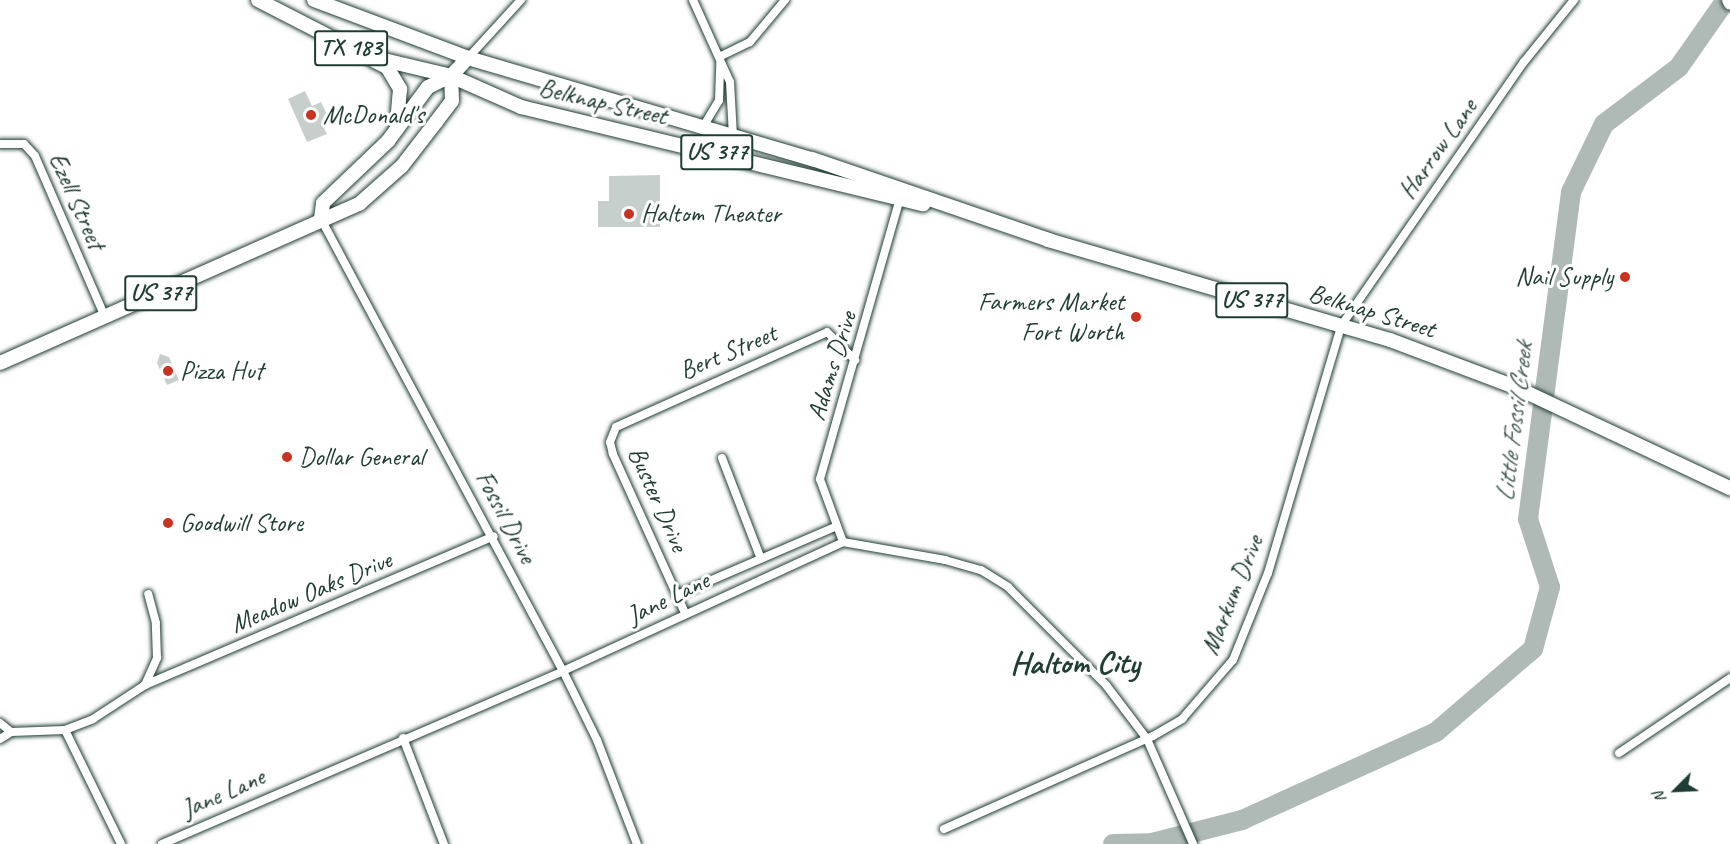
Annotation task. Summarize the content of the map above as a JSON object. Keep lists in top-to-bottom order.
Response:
{
  "streets": {
    "main road": ["TX 183", "Belknap Street", "US 377"],
    "street": [
      "Harrow Lane",
      "Ezell Street",
      "Bert Street",
      "Adams Drive",
      "Buster Drive",
      "Fossil Drive",
      "Meadow Oaks Drive",
      "Markum Drive",
      "Jane Lane"
    ]
  },
  "crossings": [
    ["Belknap Street", "Harrow Lane"],
    ["Belknap Street", "US 377"],
    ["Belknap Street", "Adams Drive"],
    ["Belknap Street", "Markum Drive"],
    ["Harrow Lane", "Markum Drive"],
    ["US 377", "Ezell Street"],
    ["US 377", "Fossil Drive"],
    ["Bert Street", "Adams Drive"],
    ["Bert Street", "Buster Drive"],
    ["Adams Drive", "Jane Lane"],
    ["Buster Drive", "Jane Lane"],
    ["Fossil Drive", "Meadow Oaks Drive"],
    ["Fossil Drive", "Jane Lane"]
  ],
  "districts": ["Haltom City"],
  "water": ["Little Fossil Creek"],
  "places": [
    "McDonald's",
    "Haltom Theater",
    "Nail Supply",
    "Farmers Market Fort Worth",
    "Pizza Hut",
    "Dollar General",
    "Goodwill Store"
  ],
  "north": "bottom left"
}
